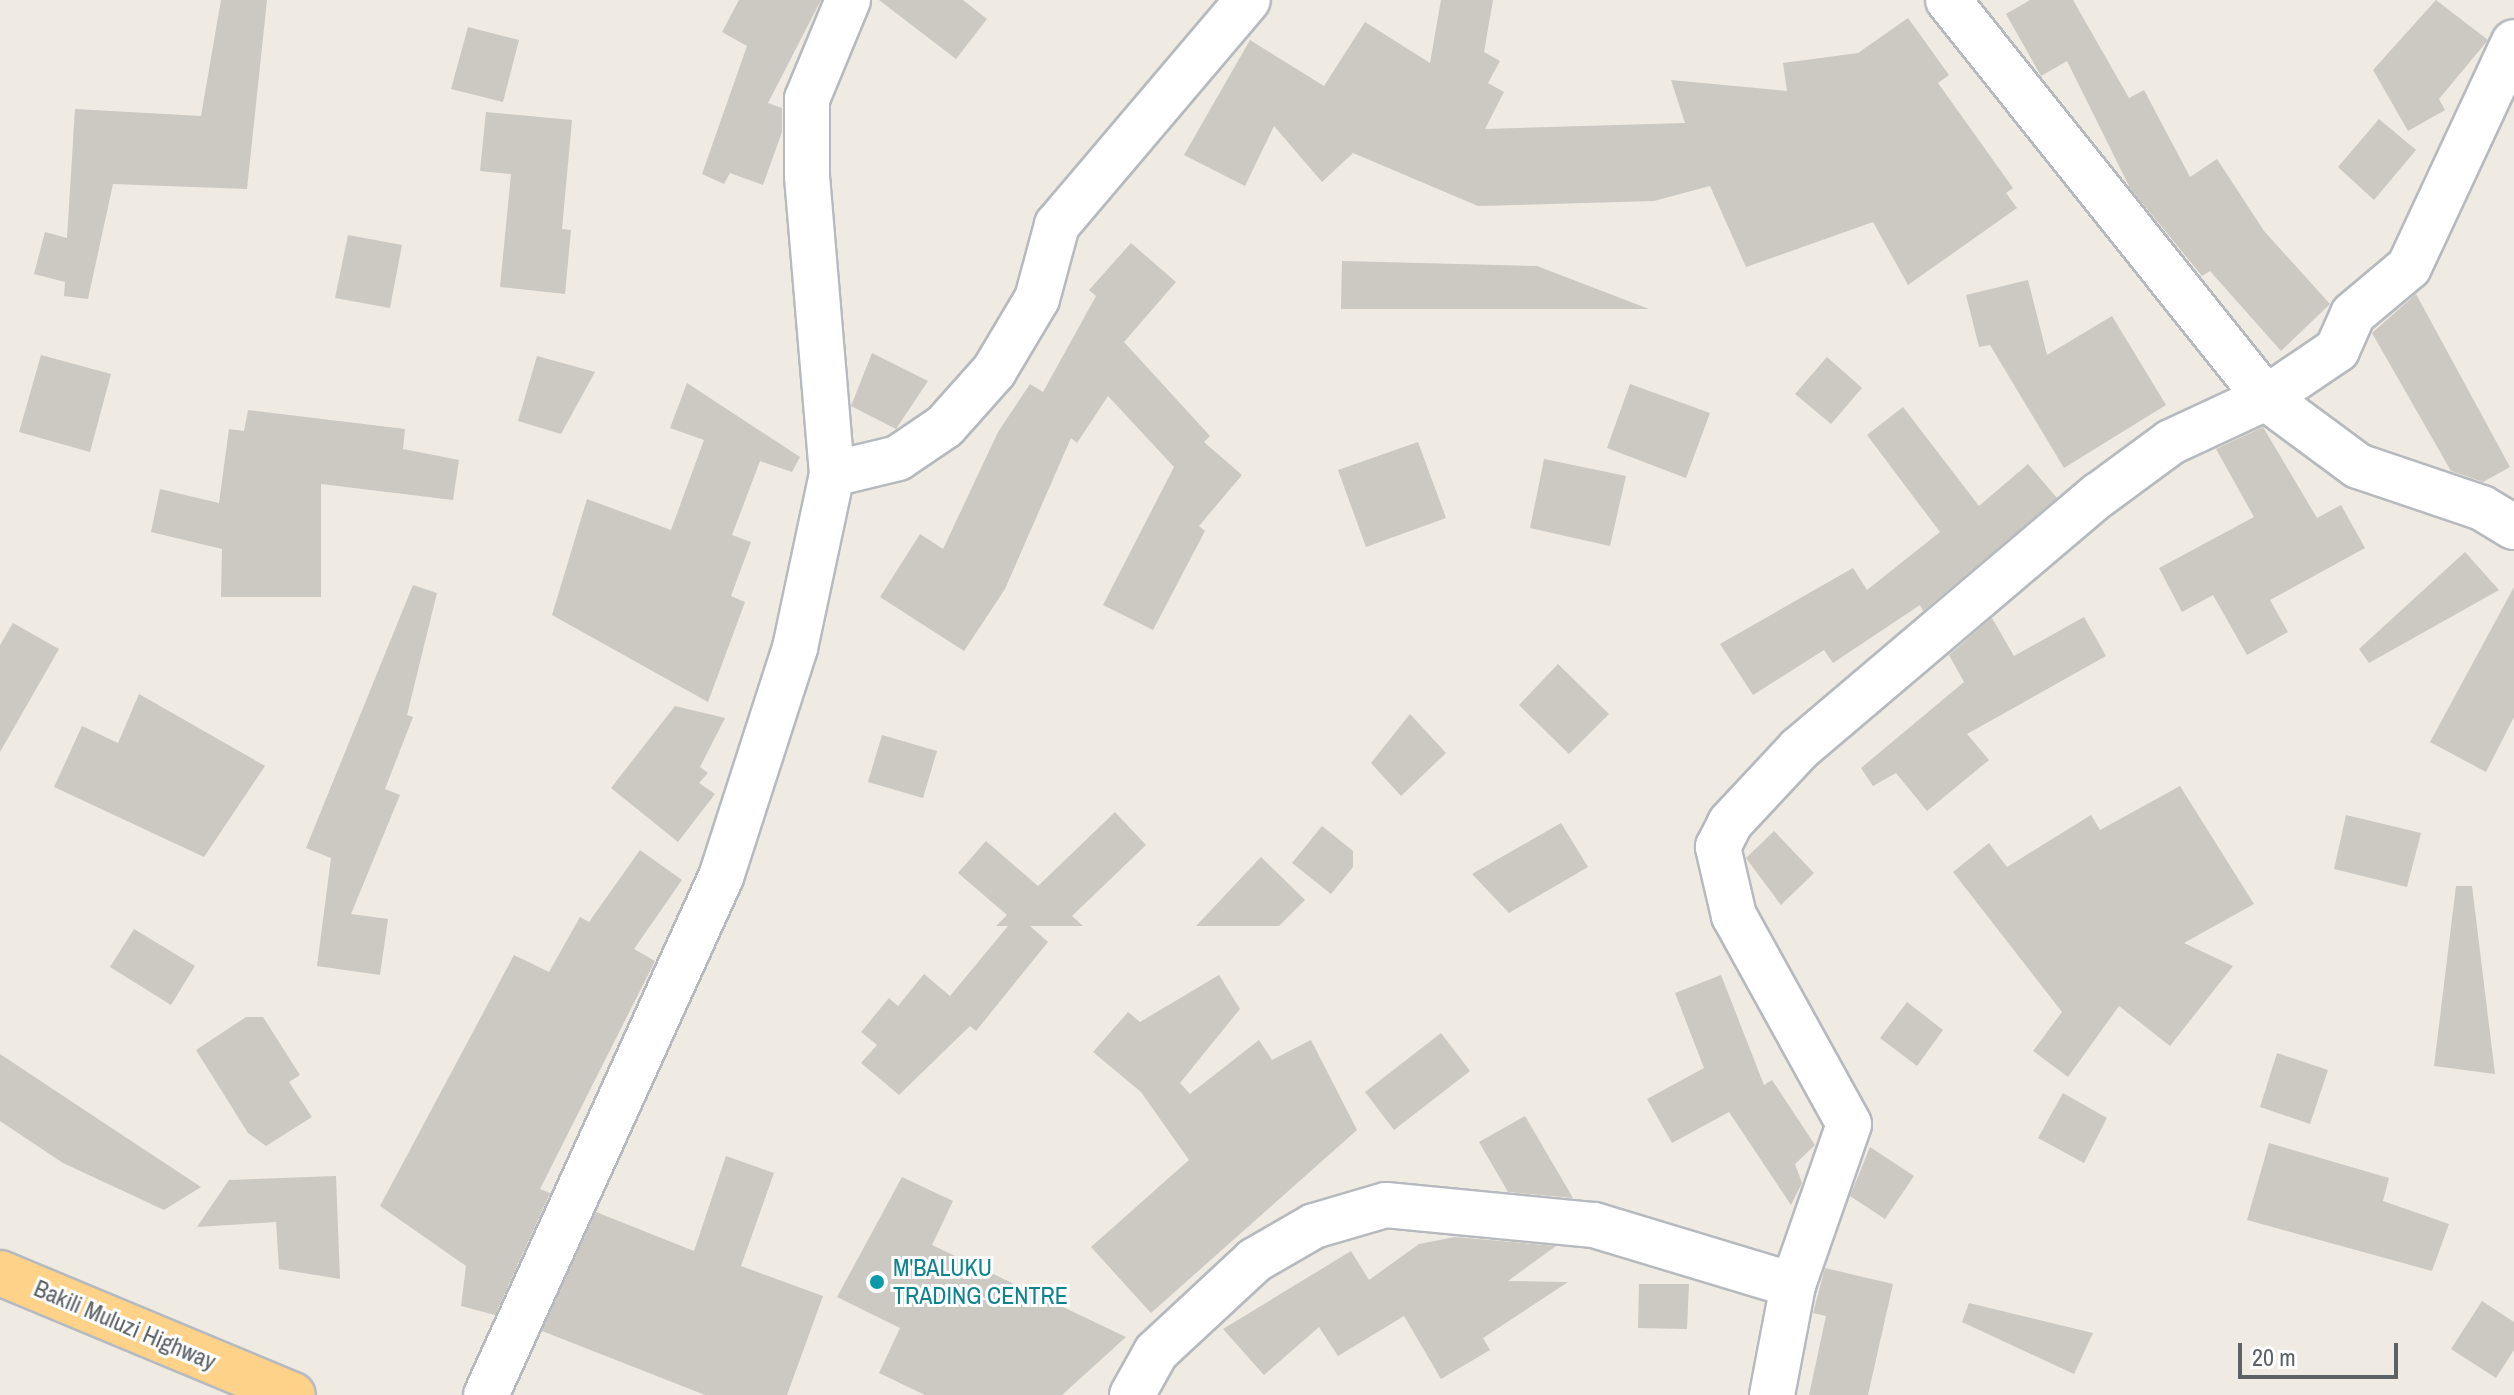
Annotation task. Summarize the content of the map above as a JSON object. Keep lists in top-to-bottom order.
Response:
{
  "streets": {
    "highway": ["Bakili Muluzi Highway"]
  },
  "places": ["M'BALUKU TRADING CENTRE"],
  "scale_bar": "20 m"
}
